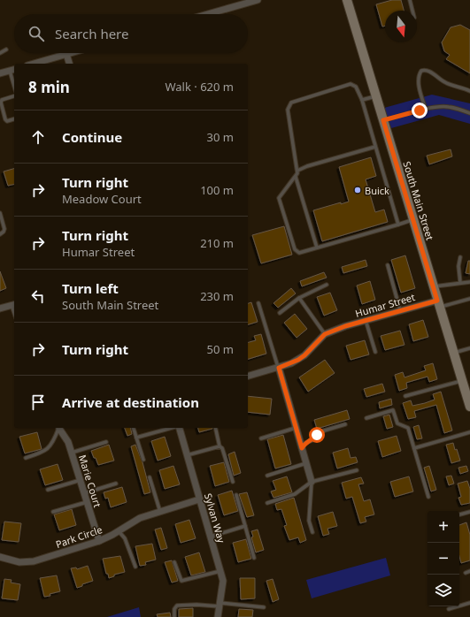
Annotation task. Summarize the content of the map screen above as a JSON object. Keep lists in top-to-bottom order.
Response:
{
  "streets": {
    "main road": ["South Main Street"],
    "street": [
      "Humar Street",
      "Marie Court",
      "Sylvan Way",
      "Park Circle"
    ]
  },
  "crossings": [
    ["South Main Street", "Humar Street"],
    ["Marie Court", "Park Circle"],
    ["Sylvan Way", "Park Circle"]
  ],
  "places": ["Buick"],
  "north": "bottom",
  "page": {
    "search": "Search here",
    "heading": ["8 min", "Walk · 620 m"],
    "list": [
      ["Continue", "30 m"],
      ["Turn right", "Meadow Court", "100 m"],
      ["Turn right", "Humar Street", "210 m"],
      ["Turn left", "South Main Street", "230 m"],
      ["Turn right", "50 m"],
      "Arrive at destination"
    ],
    "map_buttons": ["+", "−"]
  }
}
